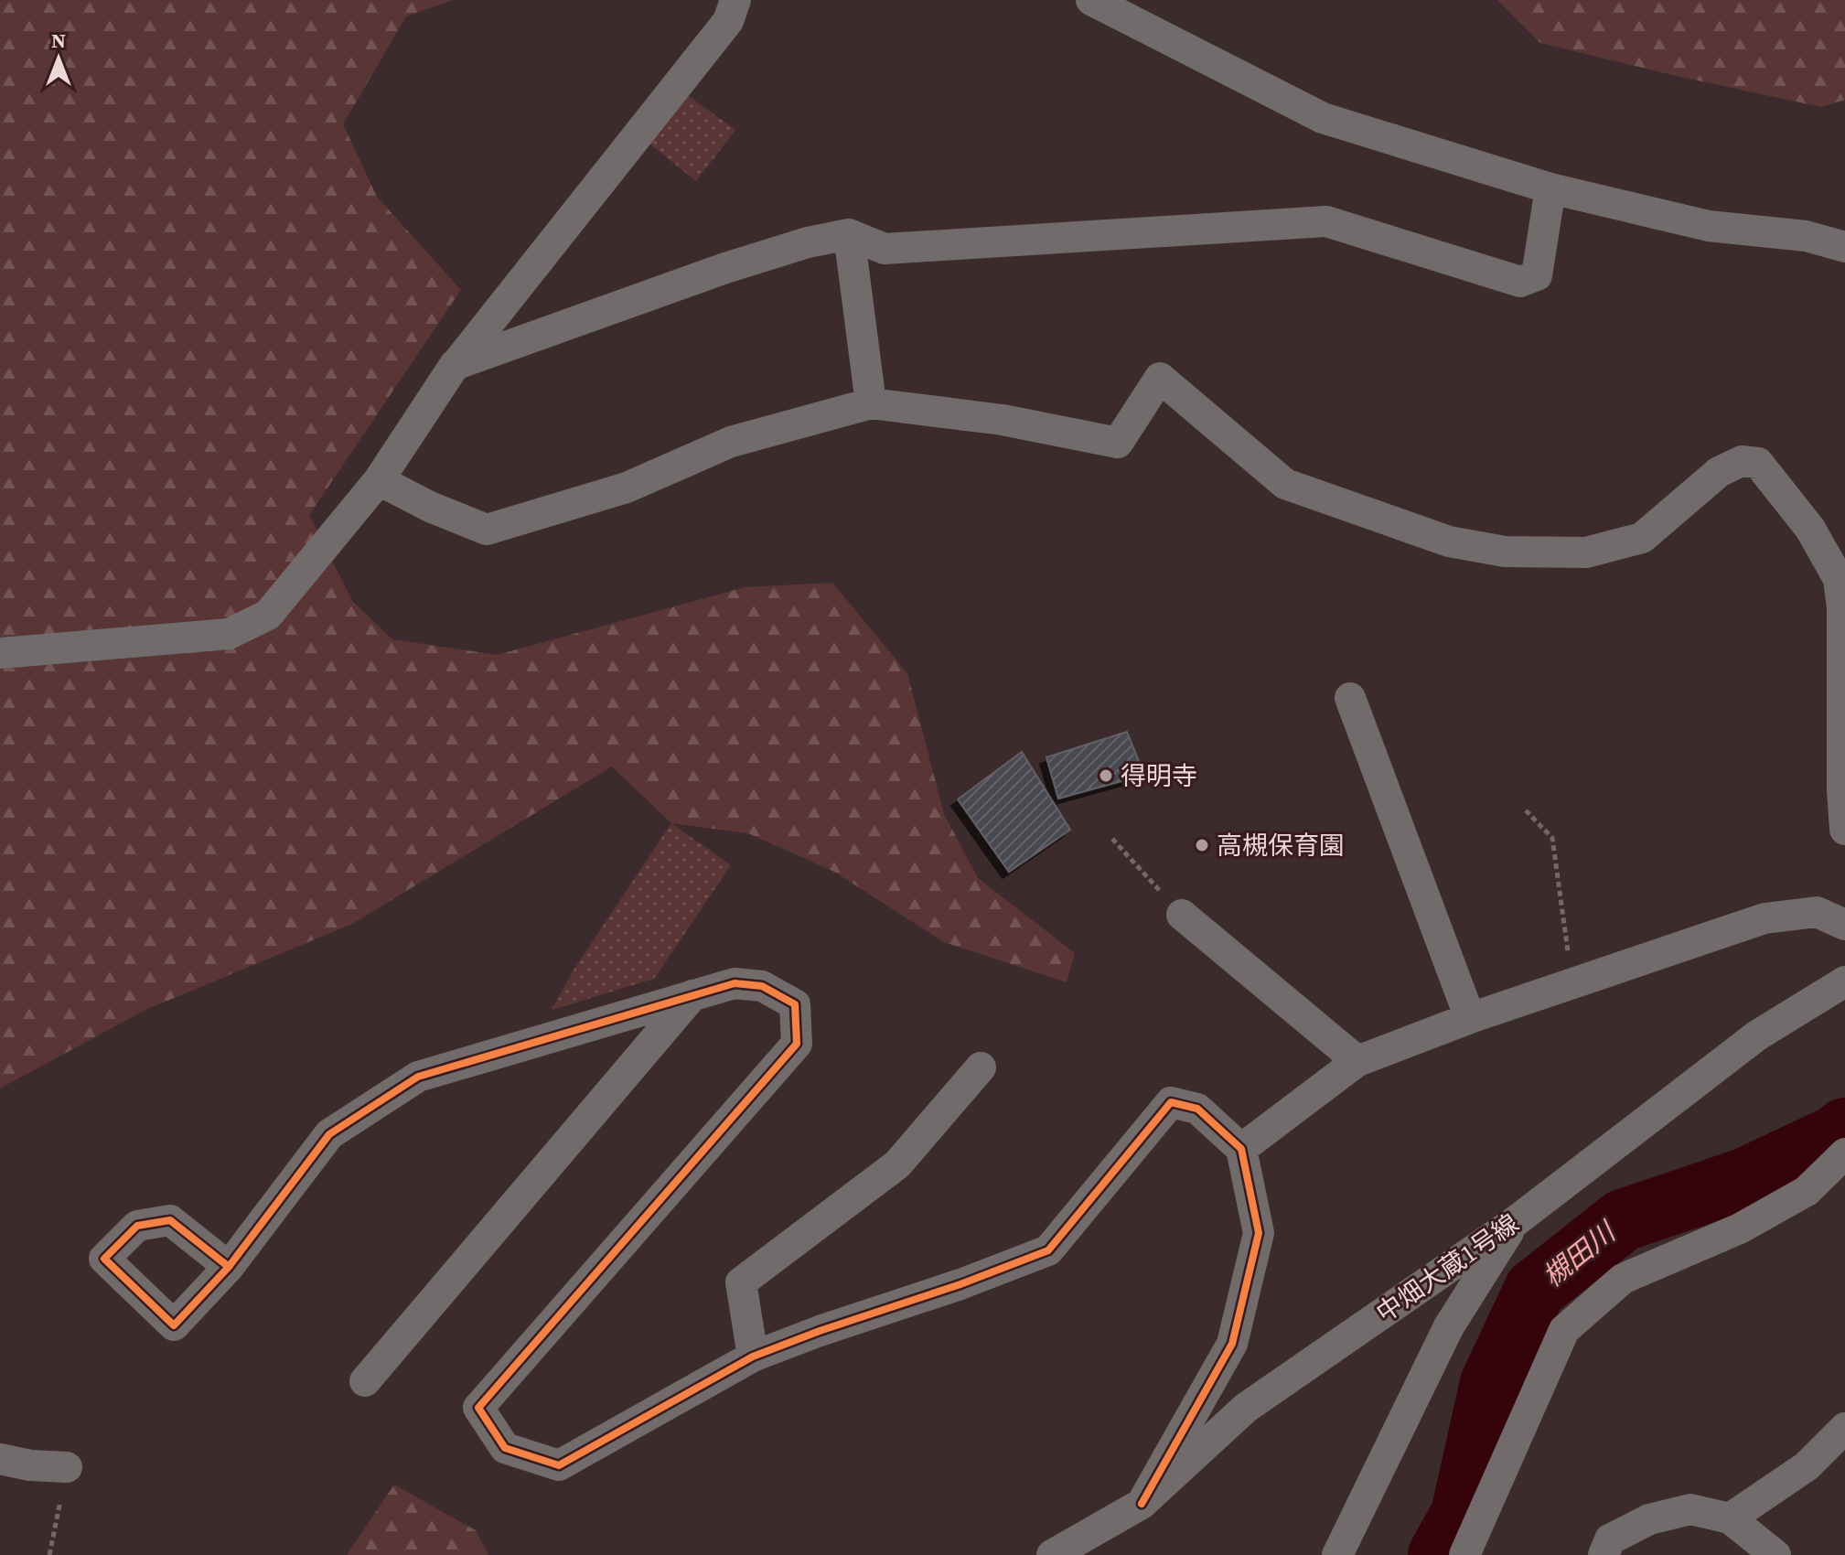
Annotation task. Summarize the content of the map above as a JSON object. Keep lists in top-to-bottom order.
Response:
{
  "streets": {
    "street": ["中畑大蔵1号線"]
  },
  "water": ["槻田川"],
  "places": ["得明寺", "高槻保育園"],
  "north": "top"
}
